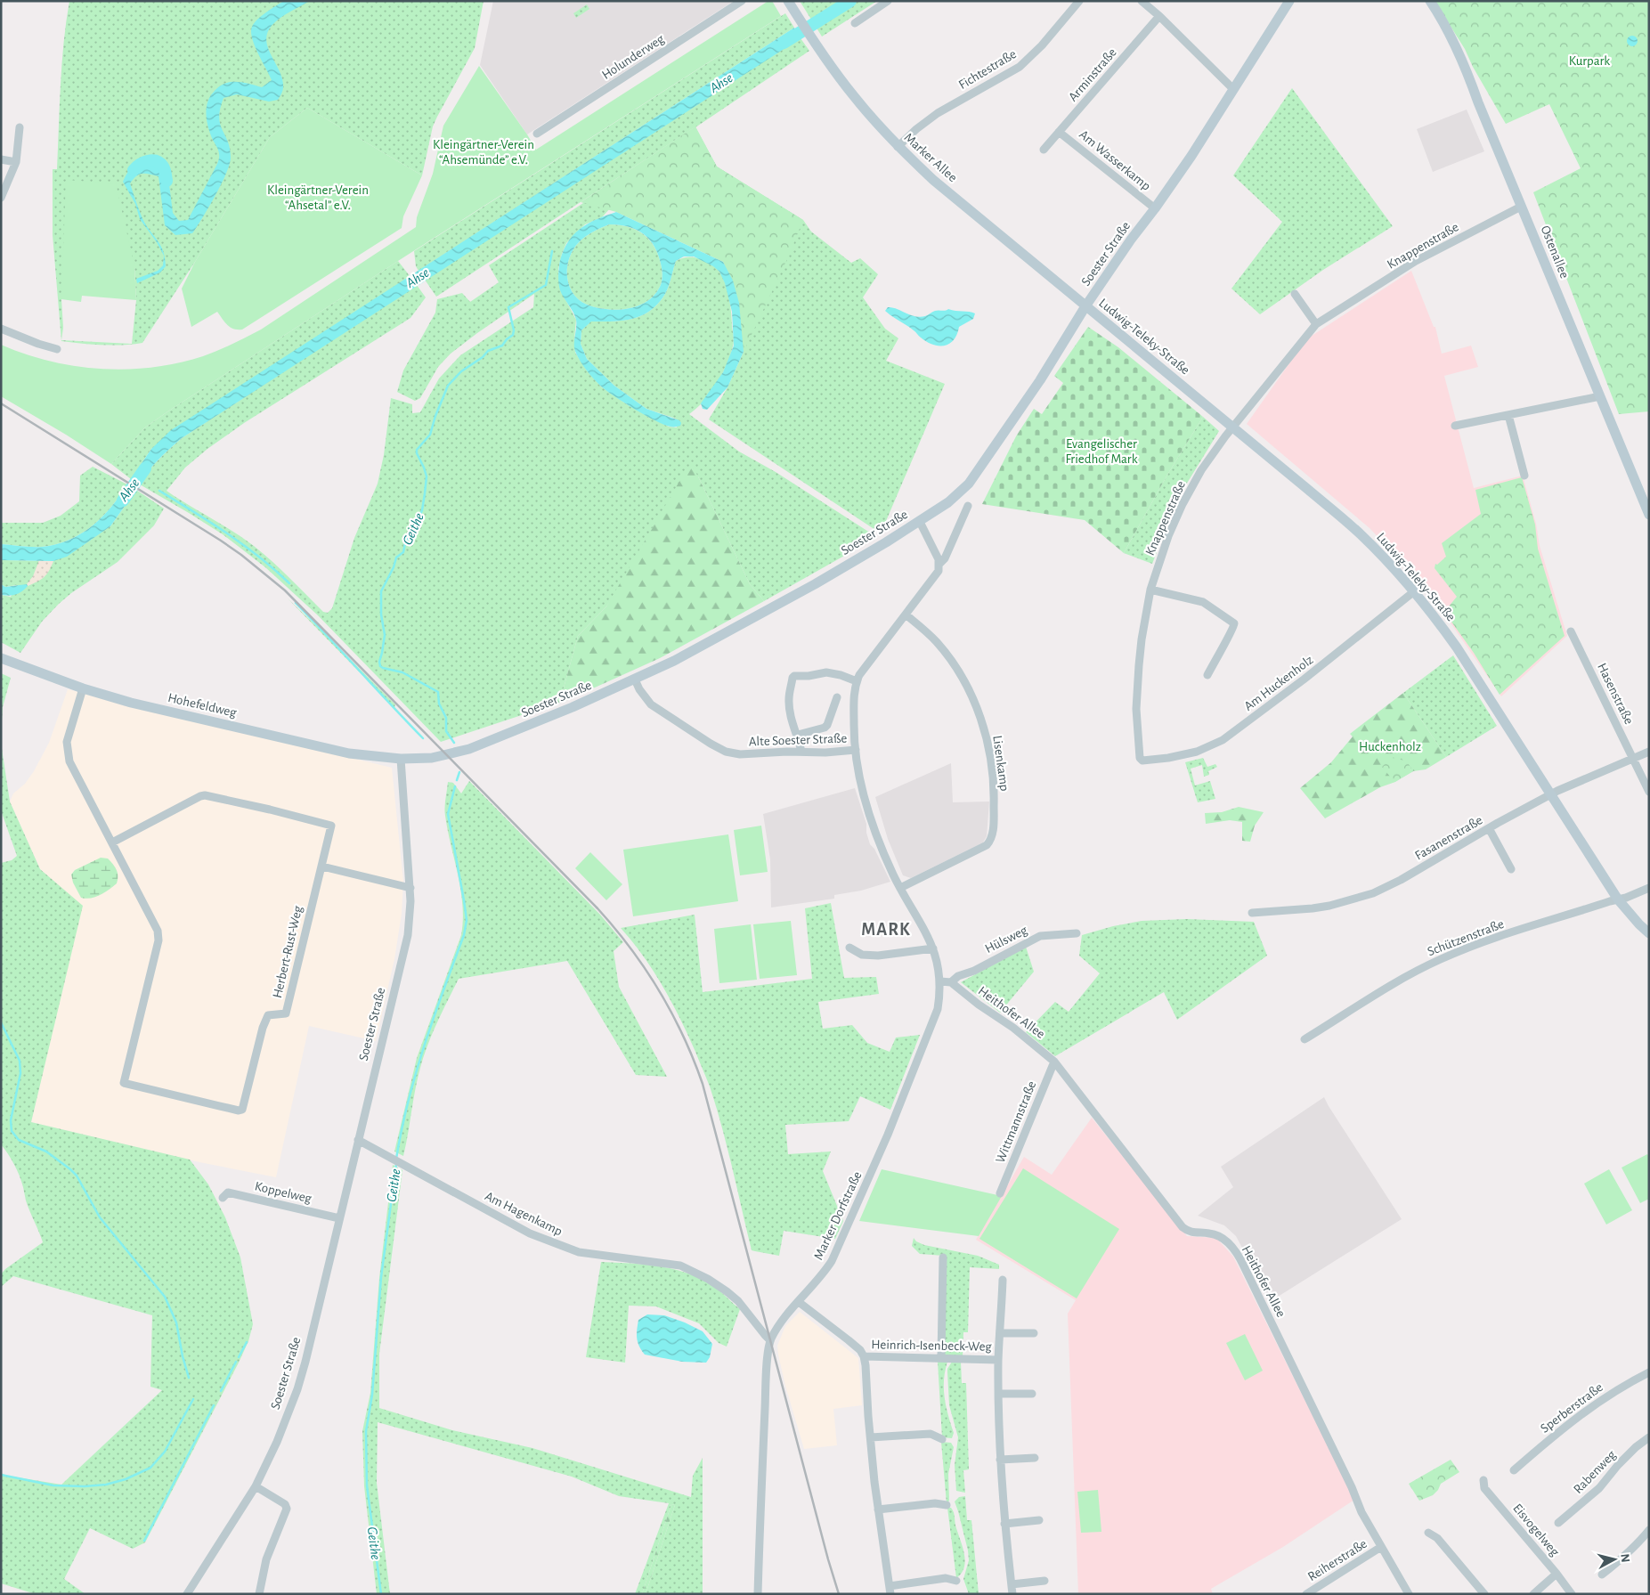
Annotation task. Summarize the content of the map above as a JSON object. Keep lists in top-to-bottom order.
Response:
{
  "streets": {
    "main road": [
      "Marker Allee",
      "Ostenallee",
      "Soester Straße",
      "Ludwig-Teleky-Straße",
      "Hohefeldweg"
    ],
    "street": [
      "Holunderweg",
      "Fichtestraße",
      "Arminstraße",
      "Am Wasserkamp",
      "Knappenstraße",
      "Am Huckenholz",
      "Hasenstraße",
      "Alte Soester Straße",
      "Lisenkamp",
      "Fasanenstraße",
      "Schützenstraße",
      "Hülsweg",
      "Herbert-Rust-Weg",
      "Heithofer Allee",
      "Wittmannstraße",
      "Koppelweg",
      "Am Hagenkamp",
      "Marker Dorfstraße",
      "Heinrich-Isenbeck-Weg",
      "Sperberstraße",
      "Rabenweg",
      "Eisvogelweg",
      "Reiherstraße"
    ]
  },
  "crossings": [
    ["Fichtestraße", "Marker Allee"],
    ["Arminstraße", "Am Wasserkamp"],
    ["Marker Allee", "Soester Straße"],
    ["Marker Allee", "Ludwig-Teleky-Straße"],
    ["Am Wasserkamp", "Soester Straße"],
    ["Knappenstraße", "Ostenallee"],
    ["Knappenstraße", "Ludwig-Teleky-Straße"],
    ["Knappenstraße", "Am Huckenholz"],
    ["Soester Straße", "Ludwig-Teleky-Straße"],
    ["Soester Straße", "Hohefeldweg"],
    ["Soester Straße", "Alte Soester Straße"],
    ["Soester Straße", "Koppelweg"],
    ["Soester Straße", "Am Hagenkamp"],
    ["Ludwig-Teleky-Straße", "Am Huckenholz"],
    ["Ludwig-Teleky-Straße", "Fasanenstraße"],
    ["Ludwig-Teleky-Straße", "Schützenstraße"],
    ["Hasenstraße", "Fasanenstraße"],
    ["Hohefeldweg", "Herbert-Rust-Weg"],
    ["Alte Soester Straße", "Lisenkamp"],
    ["Alte Soester Straße", "Marker Dorfstraße"],
    ["Lisenkamp", "Marker Dorfstraße"],
    ["Hülsweg", "Heithofer Allee"],
    ["Heithofer Allee", "Wittmannstraße"],
    ["Heithofer Allee", "Reiherstraße"],
    ["Am Hagenkamp", "Marker Dorfstraße"]
  ],
  "districts": ["MARK"],
  "water": ["Ahse", "Geithe"],
  "parks": [
    "Kurpark",
    "Kleingärtner-Verein “Ahsemünde” e.V.",
    "Kleingärtner-Verein “Ahsetal” e.V.",
    "Evangelischer Friedhof Mark",
    "Huckenholz"
  ],
  "north": "right"
}
